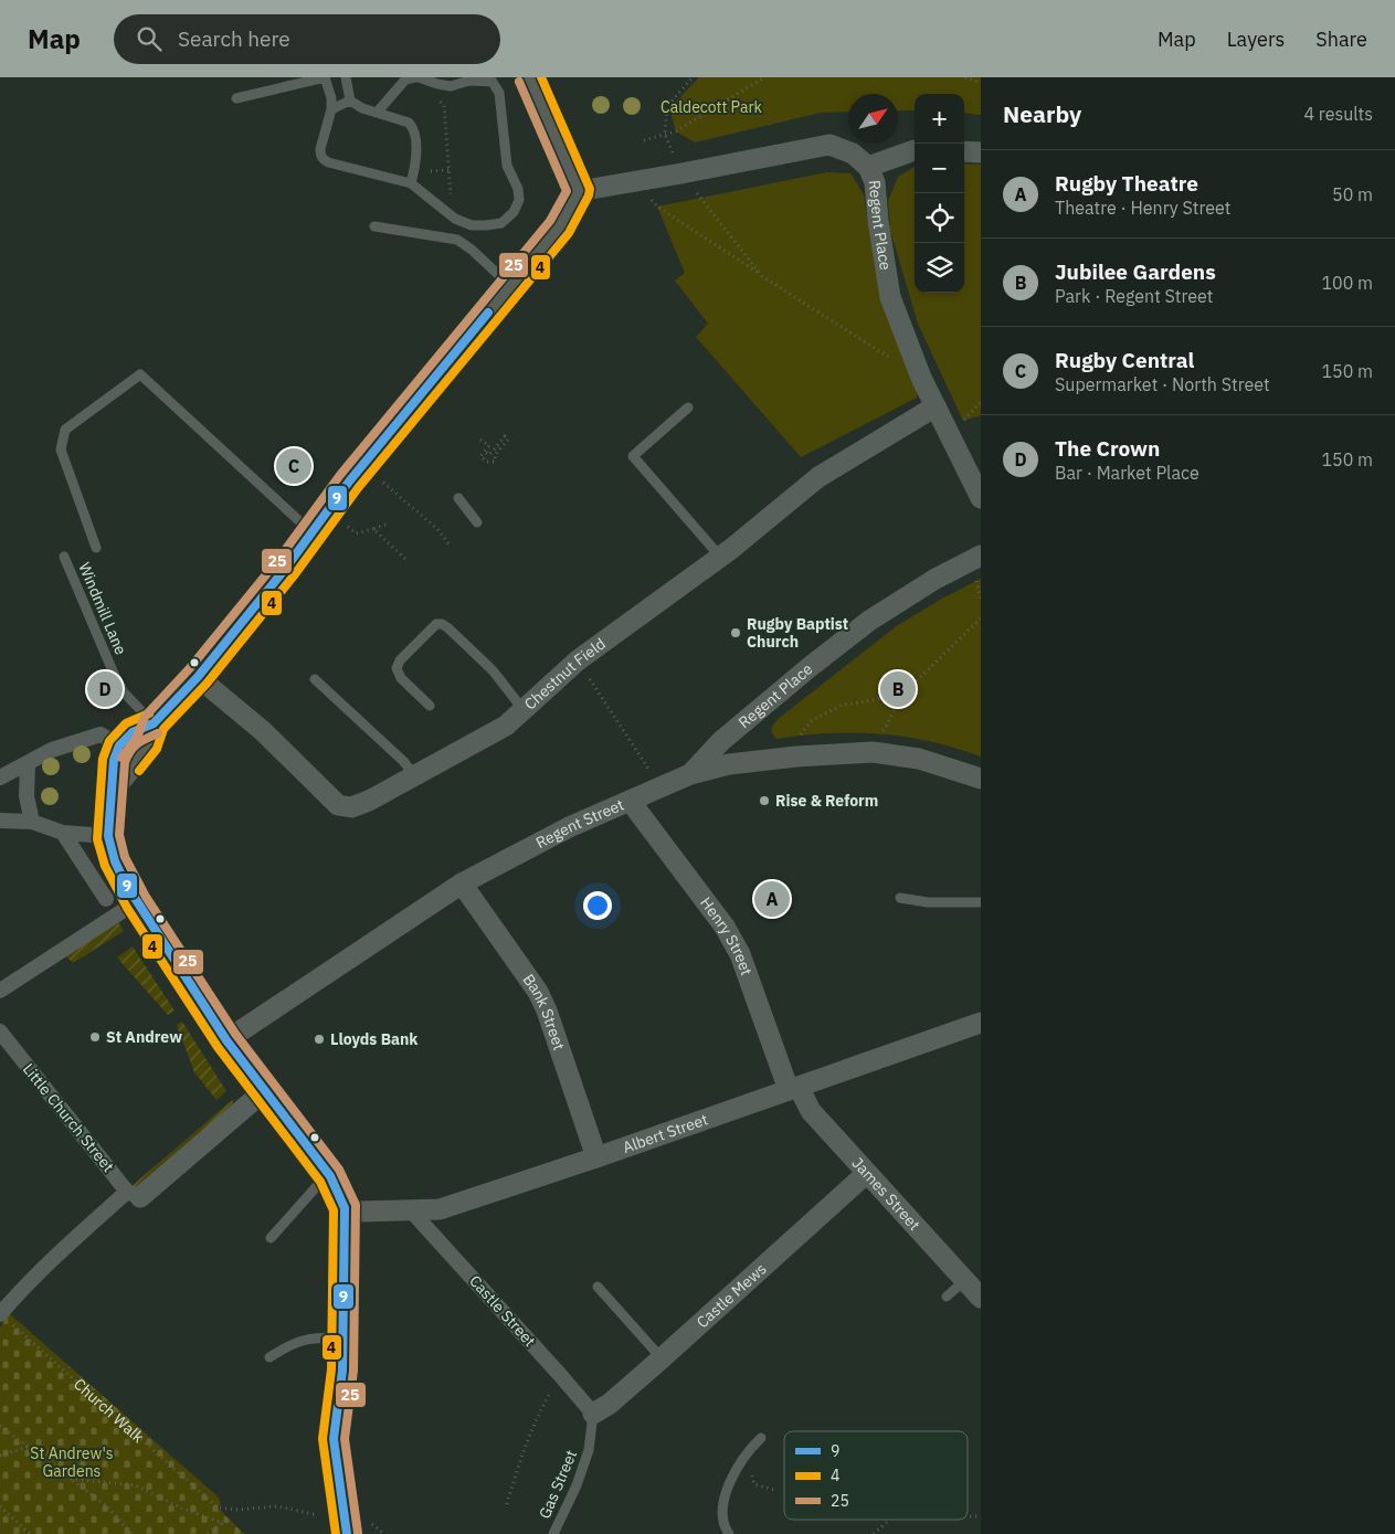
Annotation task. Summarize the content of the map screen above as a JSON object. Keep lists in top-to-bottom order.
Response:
{
  "streets": {
    "street": [
      "Regent Place",
      "Chestnut Field",
      "Regent Street",
      "Henry Street",
      "Bank Street",
      "Little Church Street",
      "Albert Street",
      "James Street",
      "Castle Mews",
      "Castle Street"
    ],
    "lane": ["Windmill Lane", "Gas Street"],
    "path": ["Church Walk"]
  },
  "crossings": [
    ["Regent Place", "Chestnut Field"],
    ["Regent Place", "Regent Street"],
    ["Regent Street", "Henry Street"],
    ["Regent Street", "Bank Street"],
    ["Henry Street", "Albert Street"],
    ["Henry Street", "James Street"],
    ["Bank Street", "Albert Street"],
    ["Albert Street", "James Street"],
    ["Albert Street", "Castle Street"],
    ["James Street", "Castle Mews"],
    ["Castle Mews", "Castle Street"],
    ["Castle Mews", "Gas Street"],
    ["Castle Street", "Gas Street"]
  ],
  "parks": ["Caldecott Park", "St Andrew's Gardens"],
  "places": [
    "Rugby Baptist Church",
    "Rise & Reform",
    "St Andrew",
    "Lloyds Bank"
  ],
  "lines": ["transit line 4", "transit line 25", "transit line 9"],
  "legend": ["9", "4", "25"],
  "north": "top right",
  "page": {
    "header": "Map",
    "search": "Search here",
    "nav": ["Map", "Layers", "Share"],
    "heading": ["Nearby", "4 results"],
    "map_buttons": ["+", "−"],
    "list": [
      {
        "mark": "A",
        "name": "Rugby Theatre",
        "note": "Theatre · Henry Street",
        "value": "50 m"
      },
      {
        "mark": "B",
        "name": "Jubilee Gardens",
        "note": "Park · Regent Street",
        "value": "100 m"
      },
      {
        "mark": "C",
        "name": "Rugby Central",
        "note": "Supermarket · North Street",
        "value": "150 m"
      },
      {
        "mark": "D",
        "name": "The Crown",
        "note": "Bar · Market Place",
        "value": "150 m"
      }
    ],
    "pins": [
      "C",
      "B",
      "D",
      "A"
    ]
  }
}
